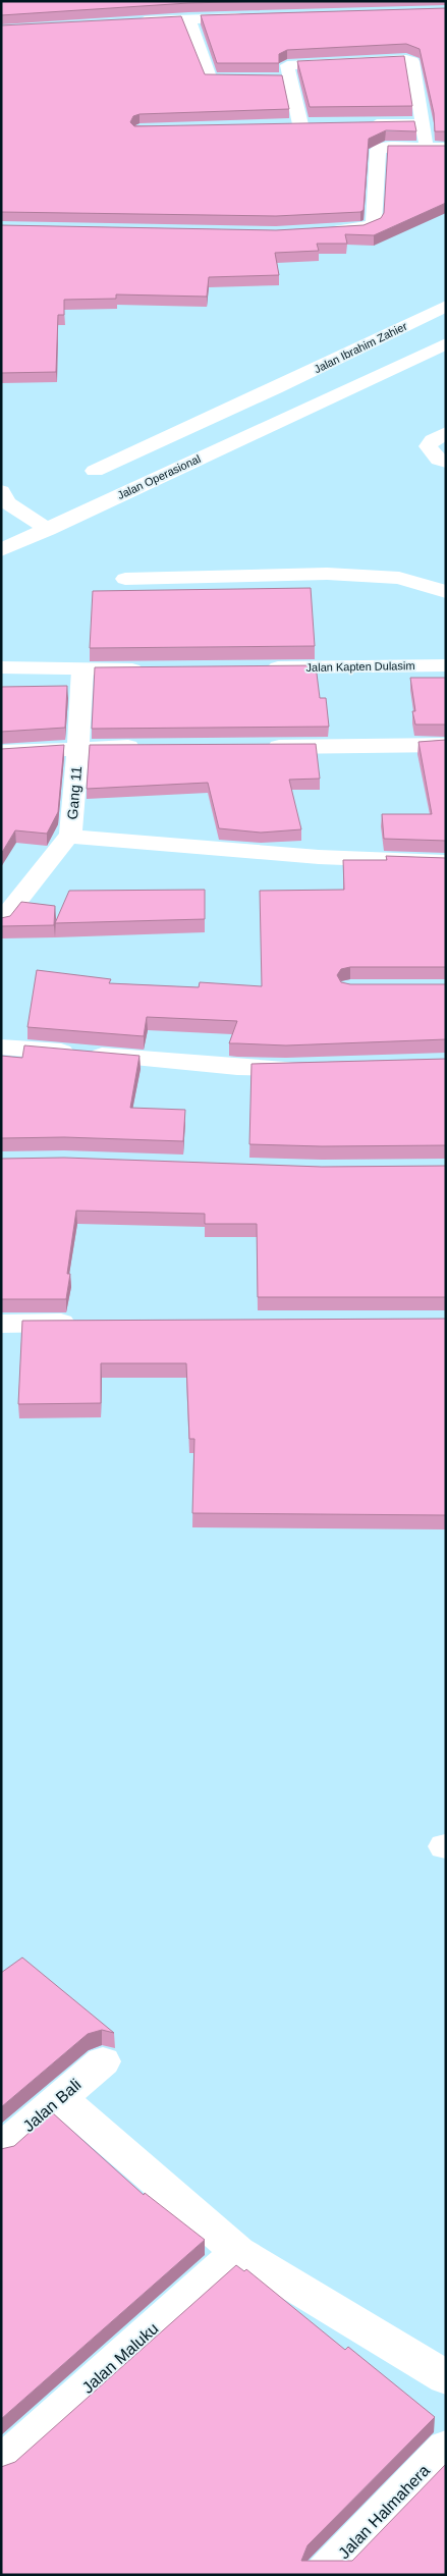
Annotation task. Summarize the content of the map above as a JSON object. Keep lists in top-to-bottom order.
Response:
{
  "streets": {
    "street": [
      "Jalan Ibrahim Zahier",
      "Jalan Operasional",
      "Jalan Kapten Dulasim",
      "Gang 11",
      "Jalan Bali",
      "Jalan Maluku",
      "Jalan Halmahera"
    ]
  }
}
